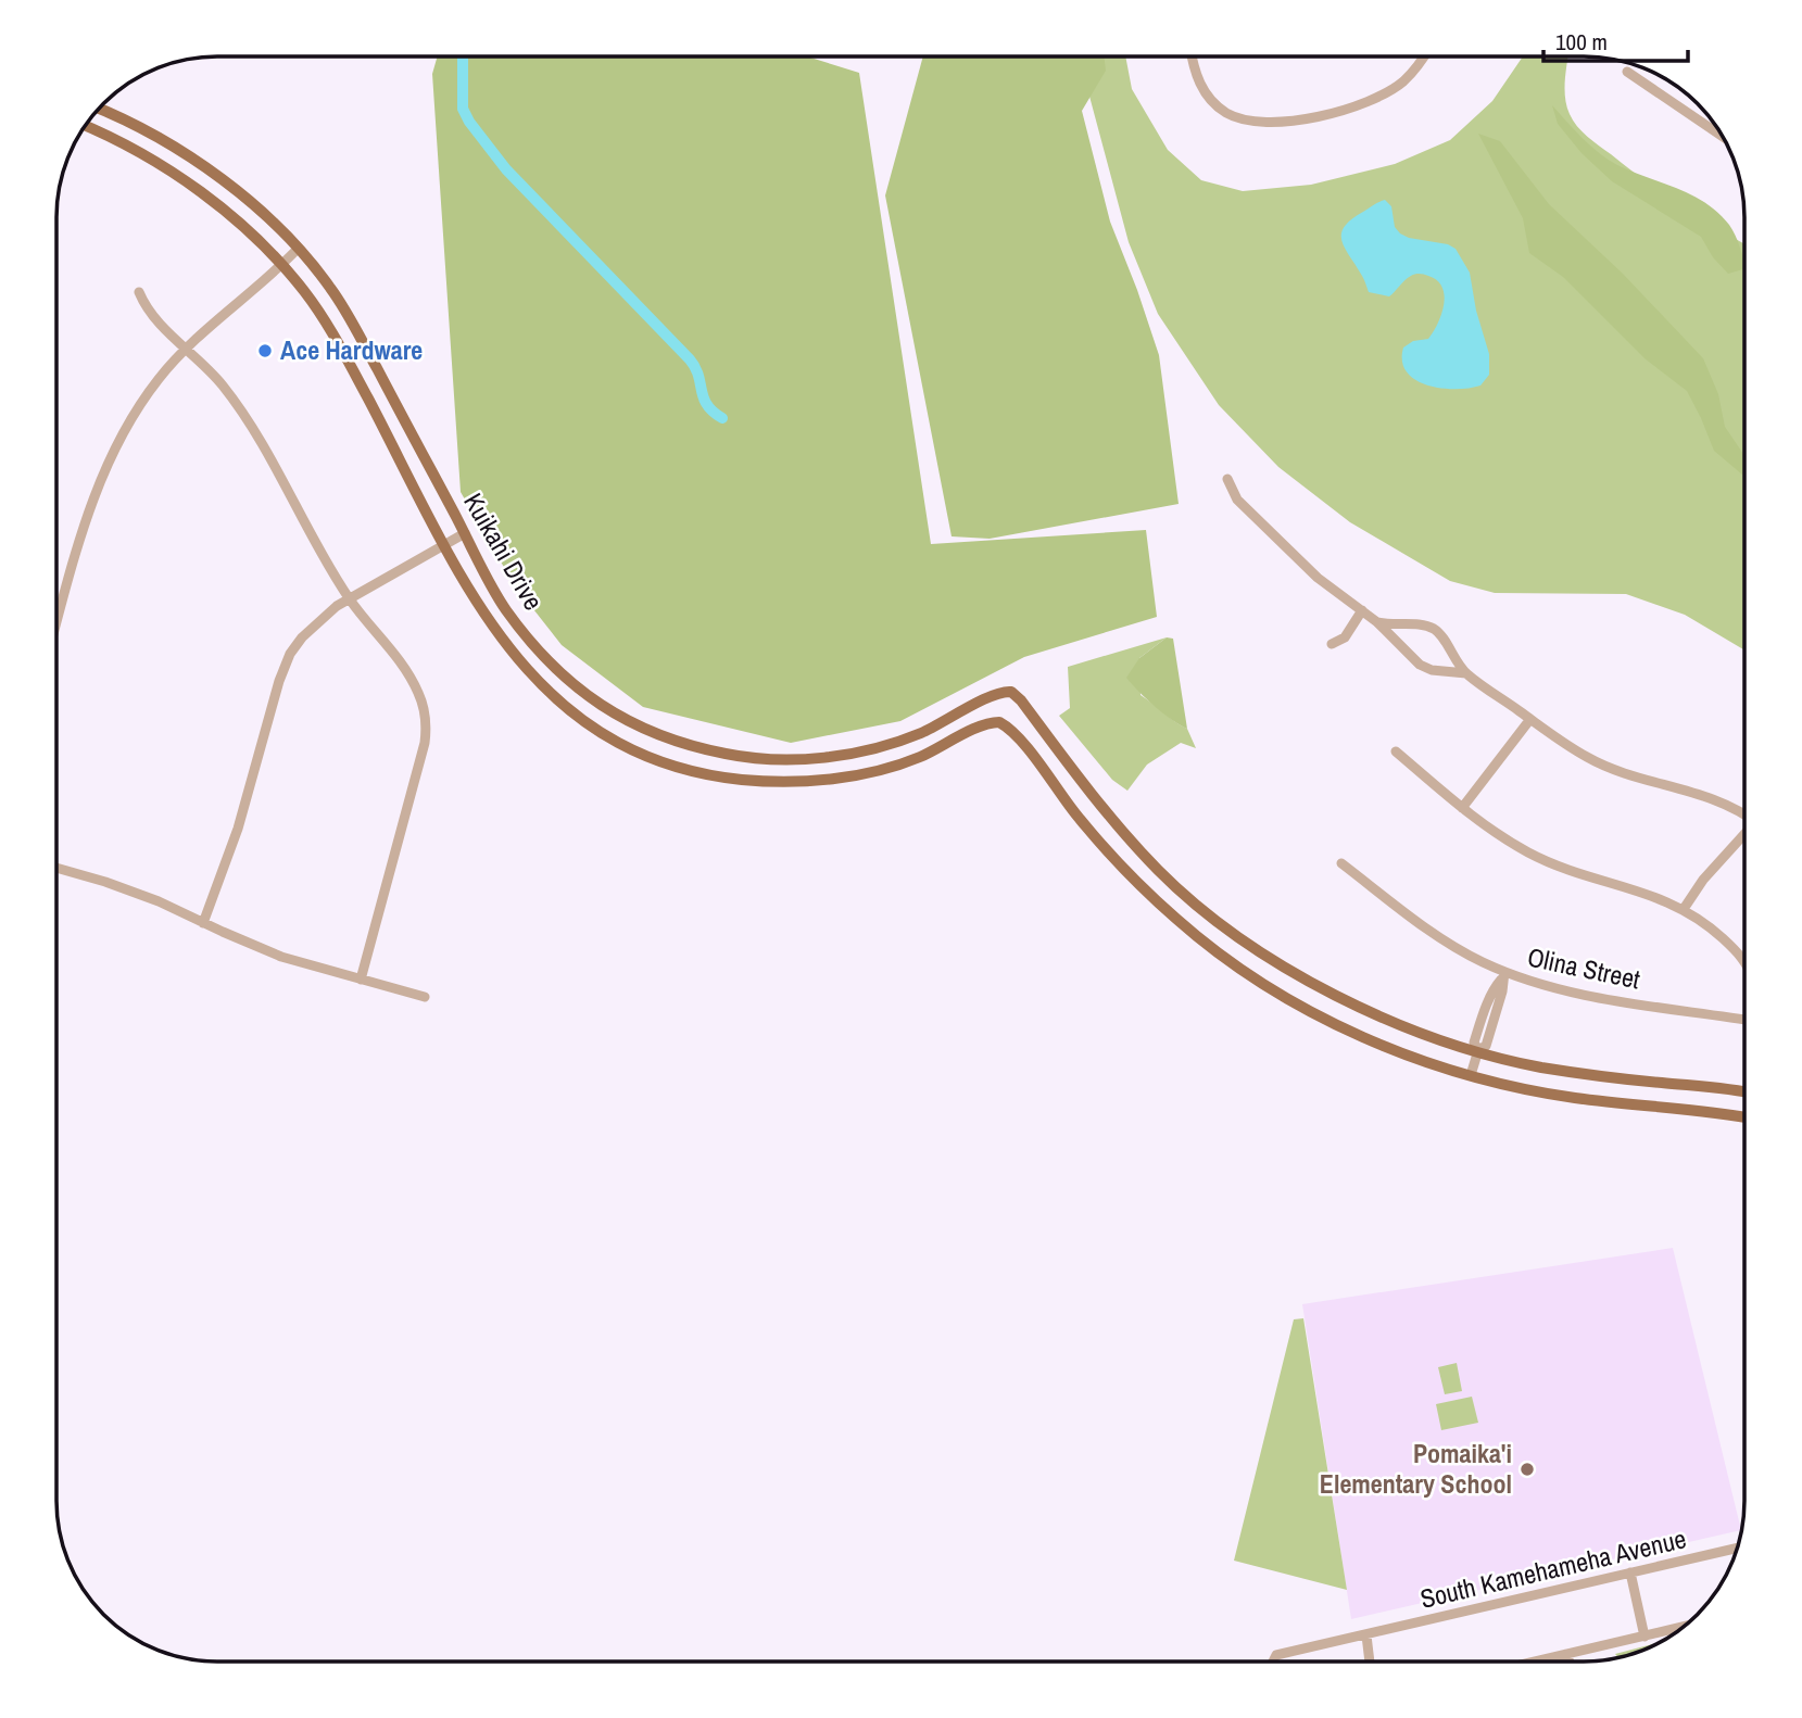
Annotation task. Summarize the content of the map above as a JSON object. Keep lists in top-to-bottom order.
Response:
{
  "streets": {
    "main road": ["Kuikahi Drive"],
    "street": ["Olina Street", "South Kamehameha Avenue"]
  },
  "places": ["Ace Hardware", "Pomaika'i Elementary School"],
  "scale_bar": "100 m"
}
